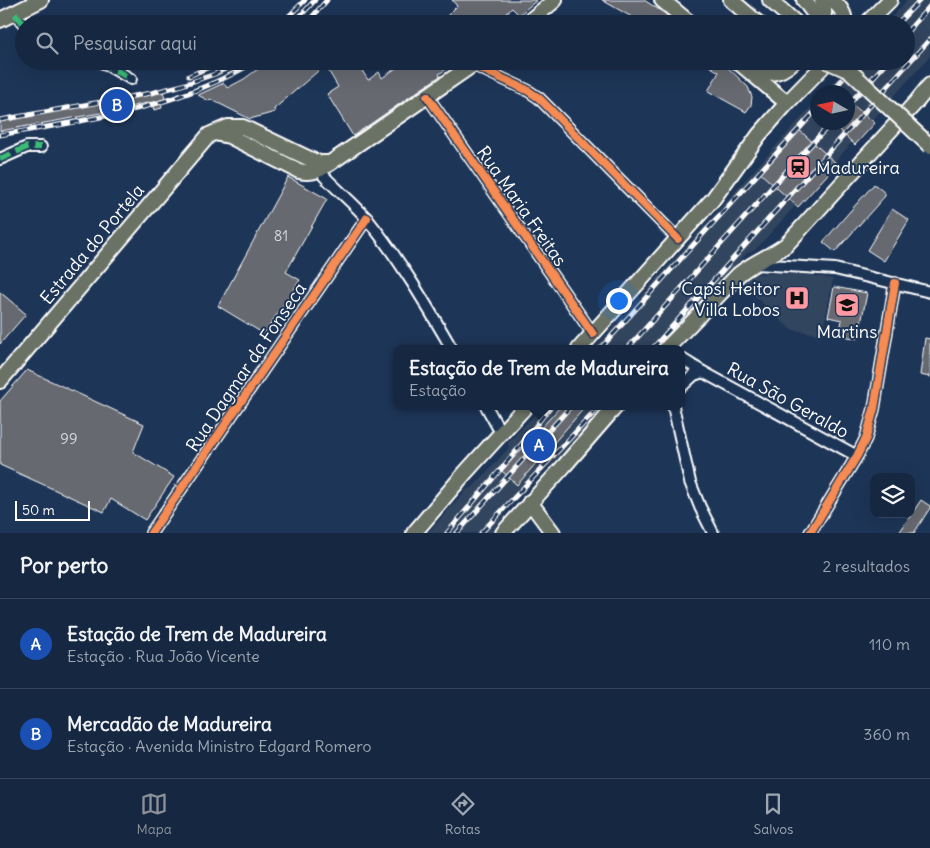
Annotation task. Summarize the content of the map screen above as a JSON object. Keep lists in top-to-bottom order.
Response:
{
  "streets": {
    "main road": ["Estrada do Portela"],
    "street": ["Rua Maria Freitas", "Rua Dagmar da Fonseca", "Rua São Geraldo"]
  },
  "places": {
    "station": ["Madureira"],
    "hospital": ["Capsi Heitor Villa Lobos"],
    "school or university": ["Martins"]
  },
  "house_numbers": ["81", "99"],
  "scale_bar": "50 m",
  "north": "left",
  "page": {
    "search": "Pesquisar aqui",
    "pins": ["B", "A"],
    "popup": ["Estação de Trem de Madureira", "Estação"],
    "scale": "50 m",
    "heading": ["Por perto", "2 resultados"],
    "list": [
      {
        "mark": "A",
        "name": "Estação de Trem de Madureira",
        "note": "Estação · Rua João Vicente",
        "value": "110 m"
      },
      {
        "mark": "B",
        "name": "Mercadão de Madureira",
        "note": "Estação · Avenida Ministro Edgard Romero",
        "value": "360 m"
      }
    ],
    "nav": ["Mapa", "Rotas", "Salvos"]
  }
}
